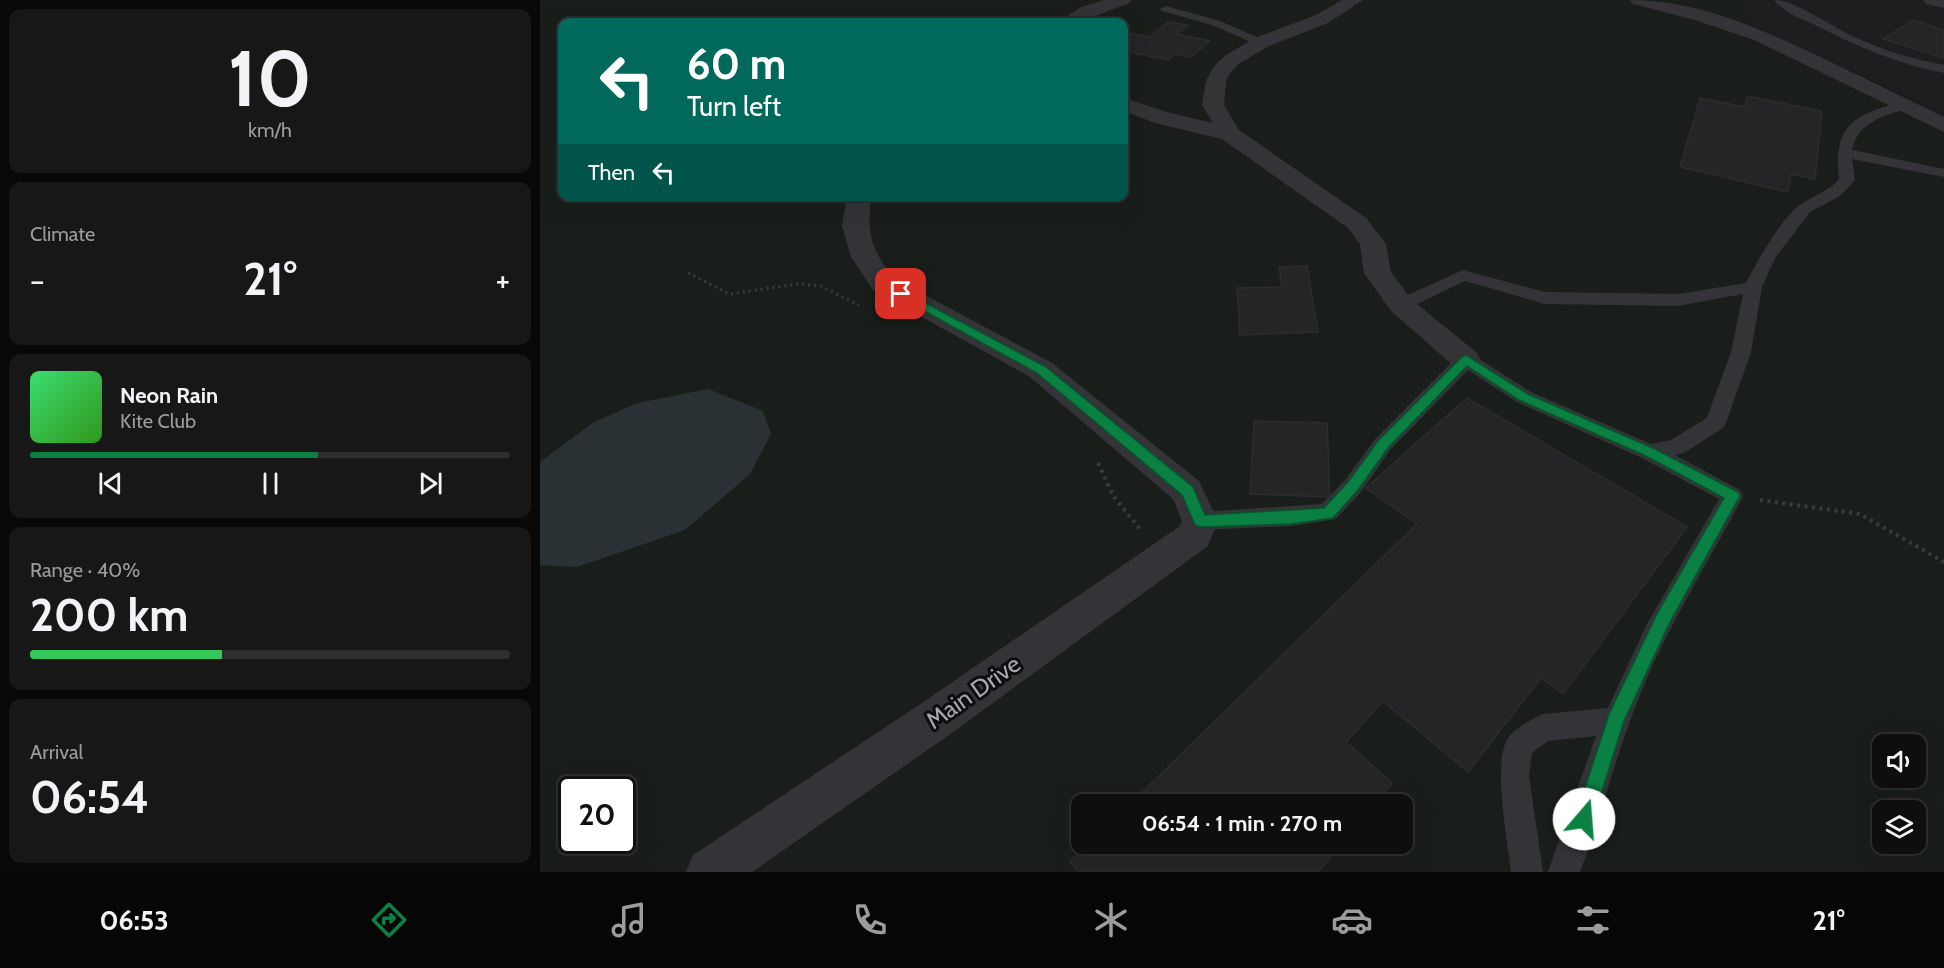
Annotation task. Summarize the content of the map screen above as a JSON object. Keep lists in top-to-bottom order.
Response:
{
  "streets": {
    "street": ["Main Drive"]
  },
  "page": {
    "tile": [
      ["10", "km/h"],
      "Climate",
      ["Range · 40%", "200 km"],
      ["Arrival", "06:54"]
    ],
    "turn": ["60 m", "Turn left"],
    "then": "Then",
    "heat": ["−", "21°", "+"],
    "song": ["Neon Rain", "Kite Club"],
    "limit": "20",
    "trip": "06:54 · 1 min · 270 m",
    "tabs": ["06:53", "21°"]
  }
}
